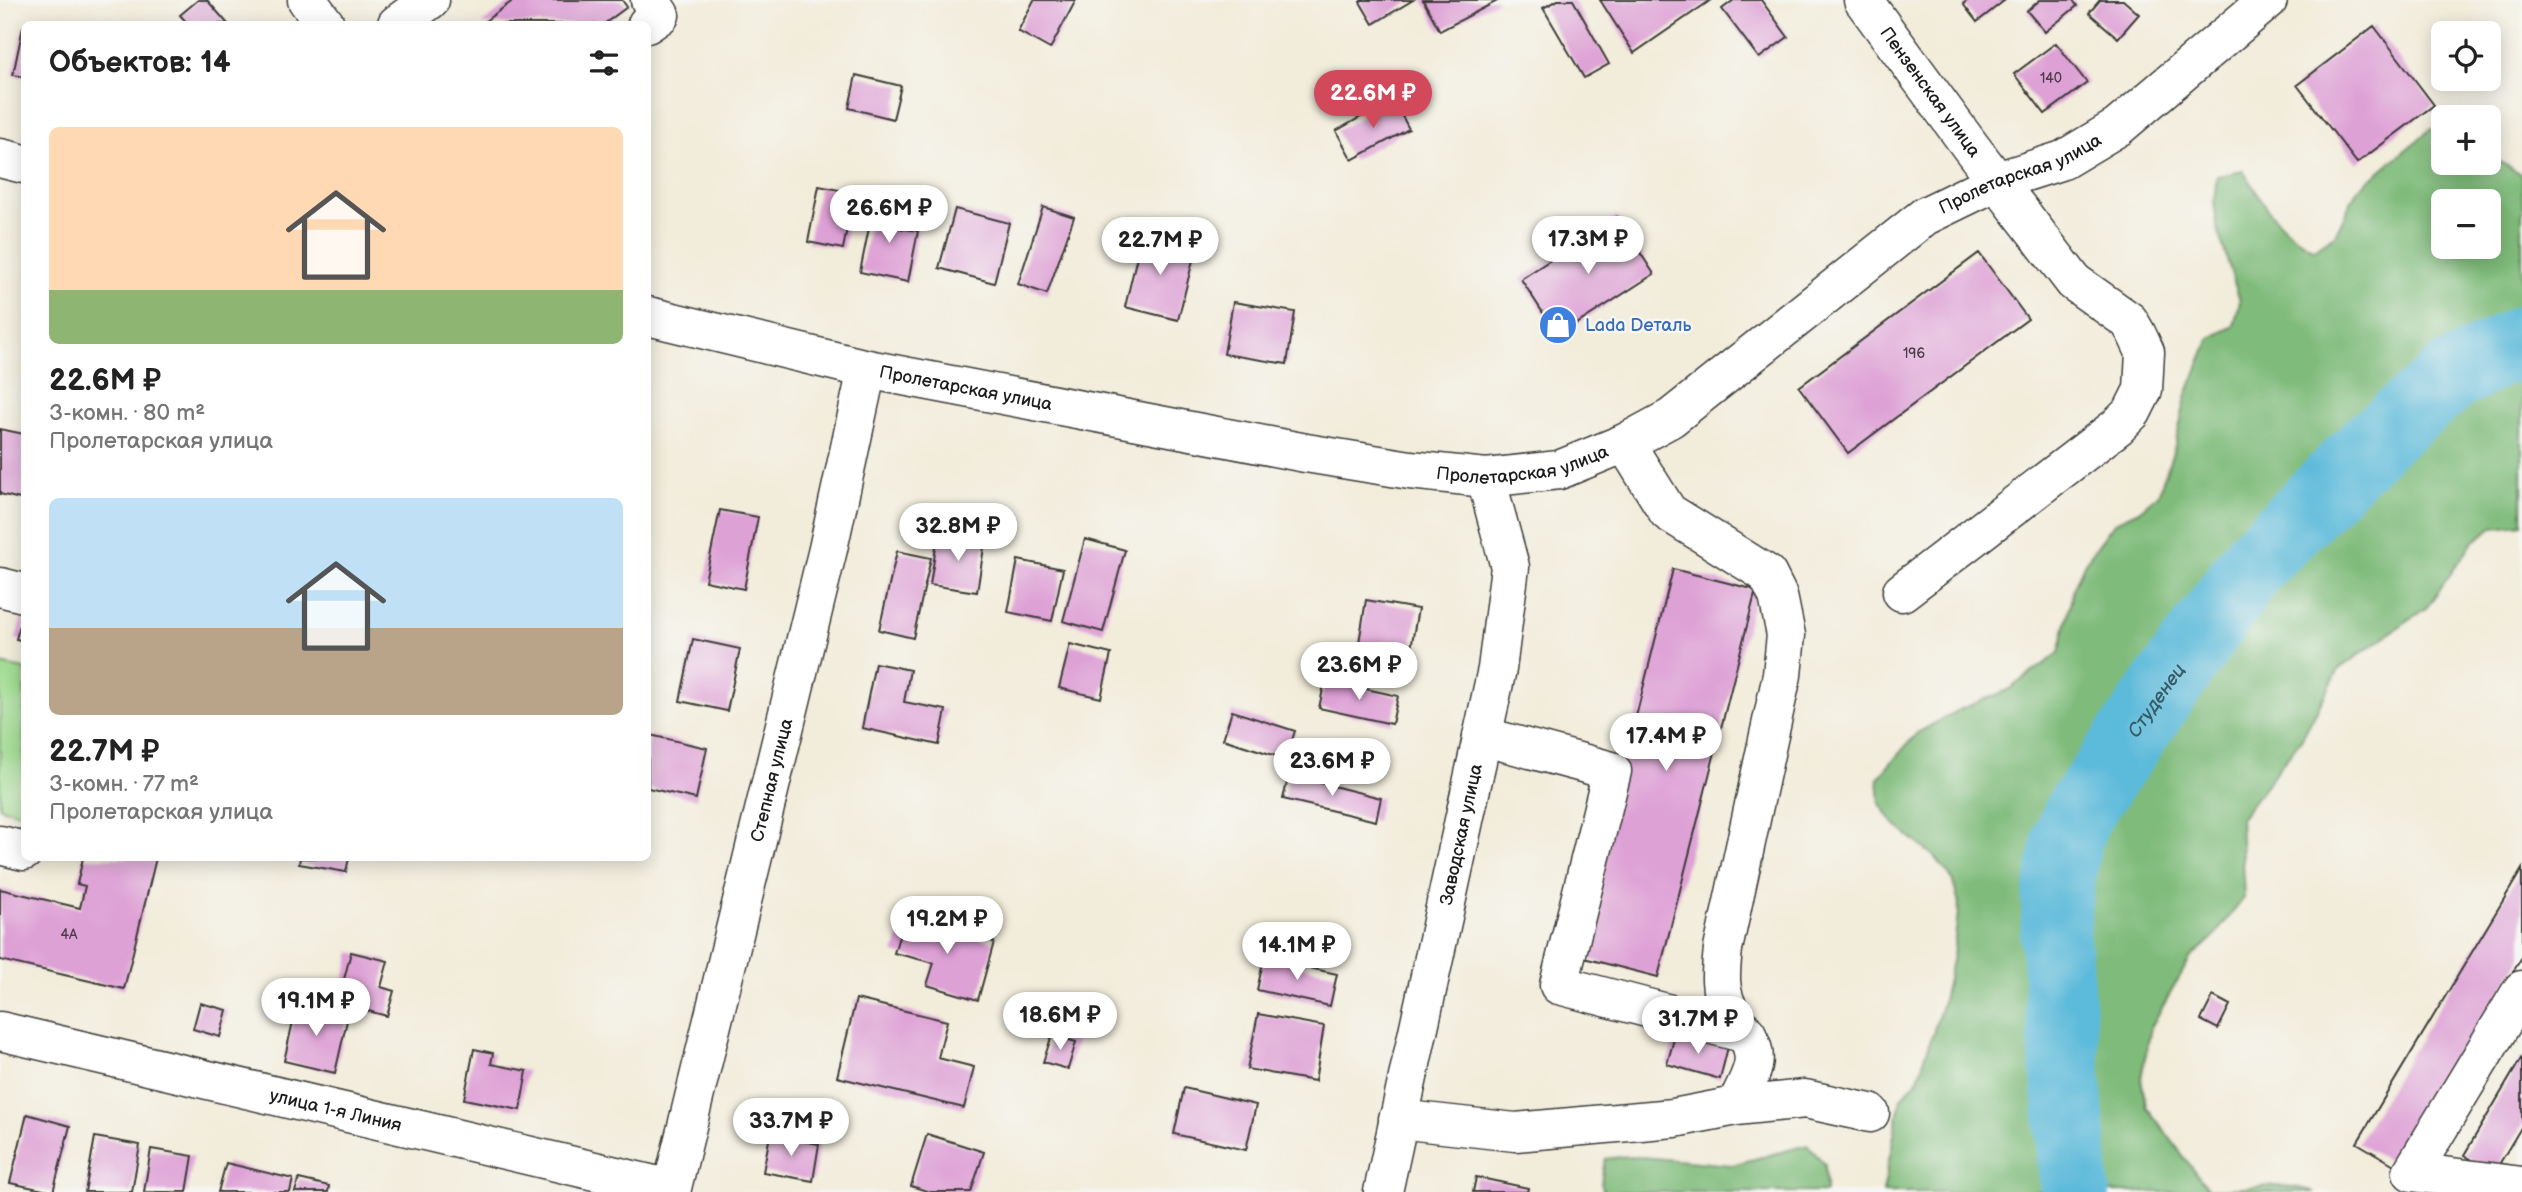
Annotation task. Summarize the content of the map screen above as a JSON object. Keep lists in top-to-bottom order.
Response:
{
  "streets": {
    "street": [
      "Пензенская улица",
      "Пролетарская улица",
      "Степная улица",
      "Заводская улица",
      "улица 1-я Линия"
    ]
  },
  "crossings": [
    ["Пензенская улица", "Пролетарская улица"],
    ["Пролетарская улица", "Степная улица"],
    ["Пролетарская улица", "Заводская улица"],
    ["Степная улица", "улица 1-я Линия"]
  ],
  "water": ["Студенец"],
  "places": {
    "shop": ["Lada Dеталь"]
  },
  "house_numbers": ["140", "196", "4А"],
  "page": {
    "map_buttons": ["+", "−"],
    "heading": "Объектов: 14",
    "price": [
      "22.6M ₽",
      "26.6M ₽",
      "17.3M ₽",
      "22.7M ₽",
      "32.8M ₽",
      "23.6M ₽",
      "17.4M ₽",
      "23.6M ₽",
      "19.2M ₽",
      "14.1M ₽",
      "19.1M ₽",
      "18.6M ₽",
      "31.7M ₽",
      "33.7M ₽"
    ],
    "list": [
      {
        "name": "22.6M ₽",
        "note": "3-комн. · 80 m² · Пролетарская улица"
      },
      {
        "name": "22.7M ₽",
        "note": "3-комн. · 77 m² · Пролетарская улица"
      }
    ]
  }
}
